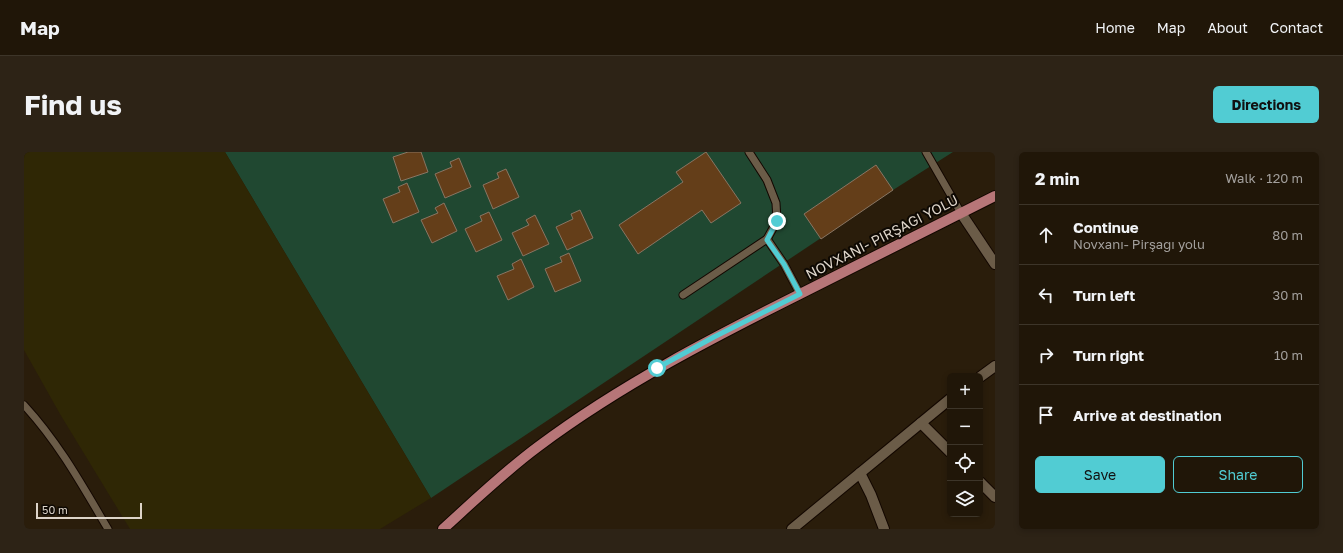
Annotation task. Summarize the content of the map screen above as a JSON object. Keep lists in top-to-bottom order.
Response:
{
  "scale_bar": "50 m",
  "page": {
    "header": "Map",
    "nav": [
      "Home",
      "Map",
      "About",
      "Contact"
    ],
    "buttons": [
      "Directions",
      ["Save", "Share"]
    ],
    "title": "Find us",
    "heading": ["2 min", "Walk · 120 m"],
    "list": [
      ["Continue", "Novxanı- Pirşağı yolu", "80 m"],
      ["Turn left", "30 m"],
      ["Turn right", "10 m"],
      "Arrive at destination"
    ],
    "map_buttons": ["+", "−"],
    "scale": "50 m"
  }
}
